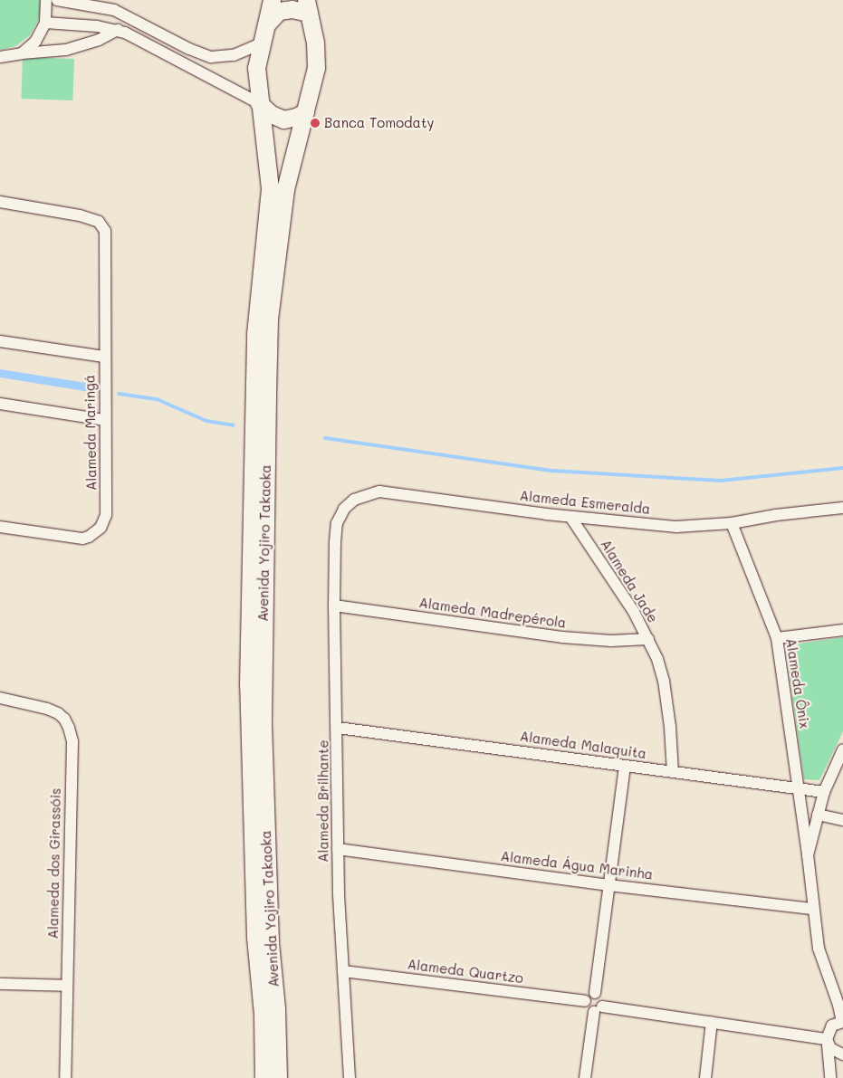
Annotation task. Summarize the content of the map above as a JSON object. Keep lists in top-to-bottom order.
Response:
{
  "streets": {
    "main road": ["Avenida Yojiro Takaoka"],
    "street": [
      "Alameda Maringá",
      "Alameda Esmeralda",
      "Alameda Jade",
      "Alameda Madrepérola",
      "Alameda Ônix",
      "Alameda Malaquita",
      "Alameda Brilhante",
      "Alameda dos Girassóis",
      "Alameda Água Marinha",
      "Alameda Quartzo"
    ]
  },
  "crossings": [
    ["Alameda Esmeralda", "Alameda Jade"],
    ["Alameda Esmeralda", "Alameda Ônix"],
    ["Alameda Esmeralda", "Alameda Brilhante"],
    ["Alameda Jade", "Alameda Madrepérola"],
    ["Alameda Jade", "Alameda Malaquita"],
    ["Alameda Madrepérola", "Alameda Brilhante"],
    ["Alameda Ônix", "Alameda Malaquita"],
    ["Alameda Malaquita", "Alameda Brilhante"],
    ["Alameda Brilhante", "Alameda Água Marinha"],
    ["Alameda Brilhante", "Alameda Quartzo"]
  ],
  "places": ["Banca Tomodaty"]
}
